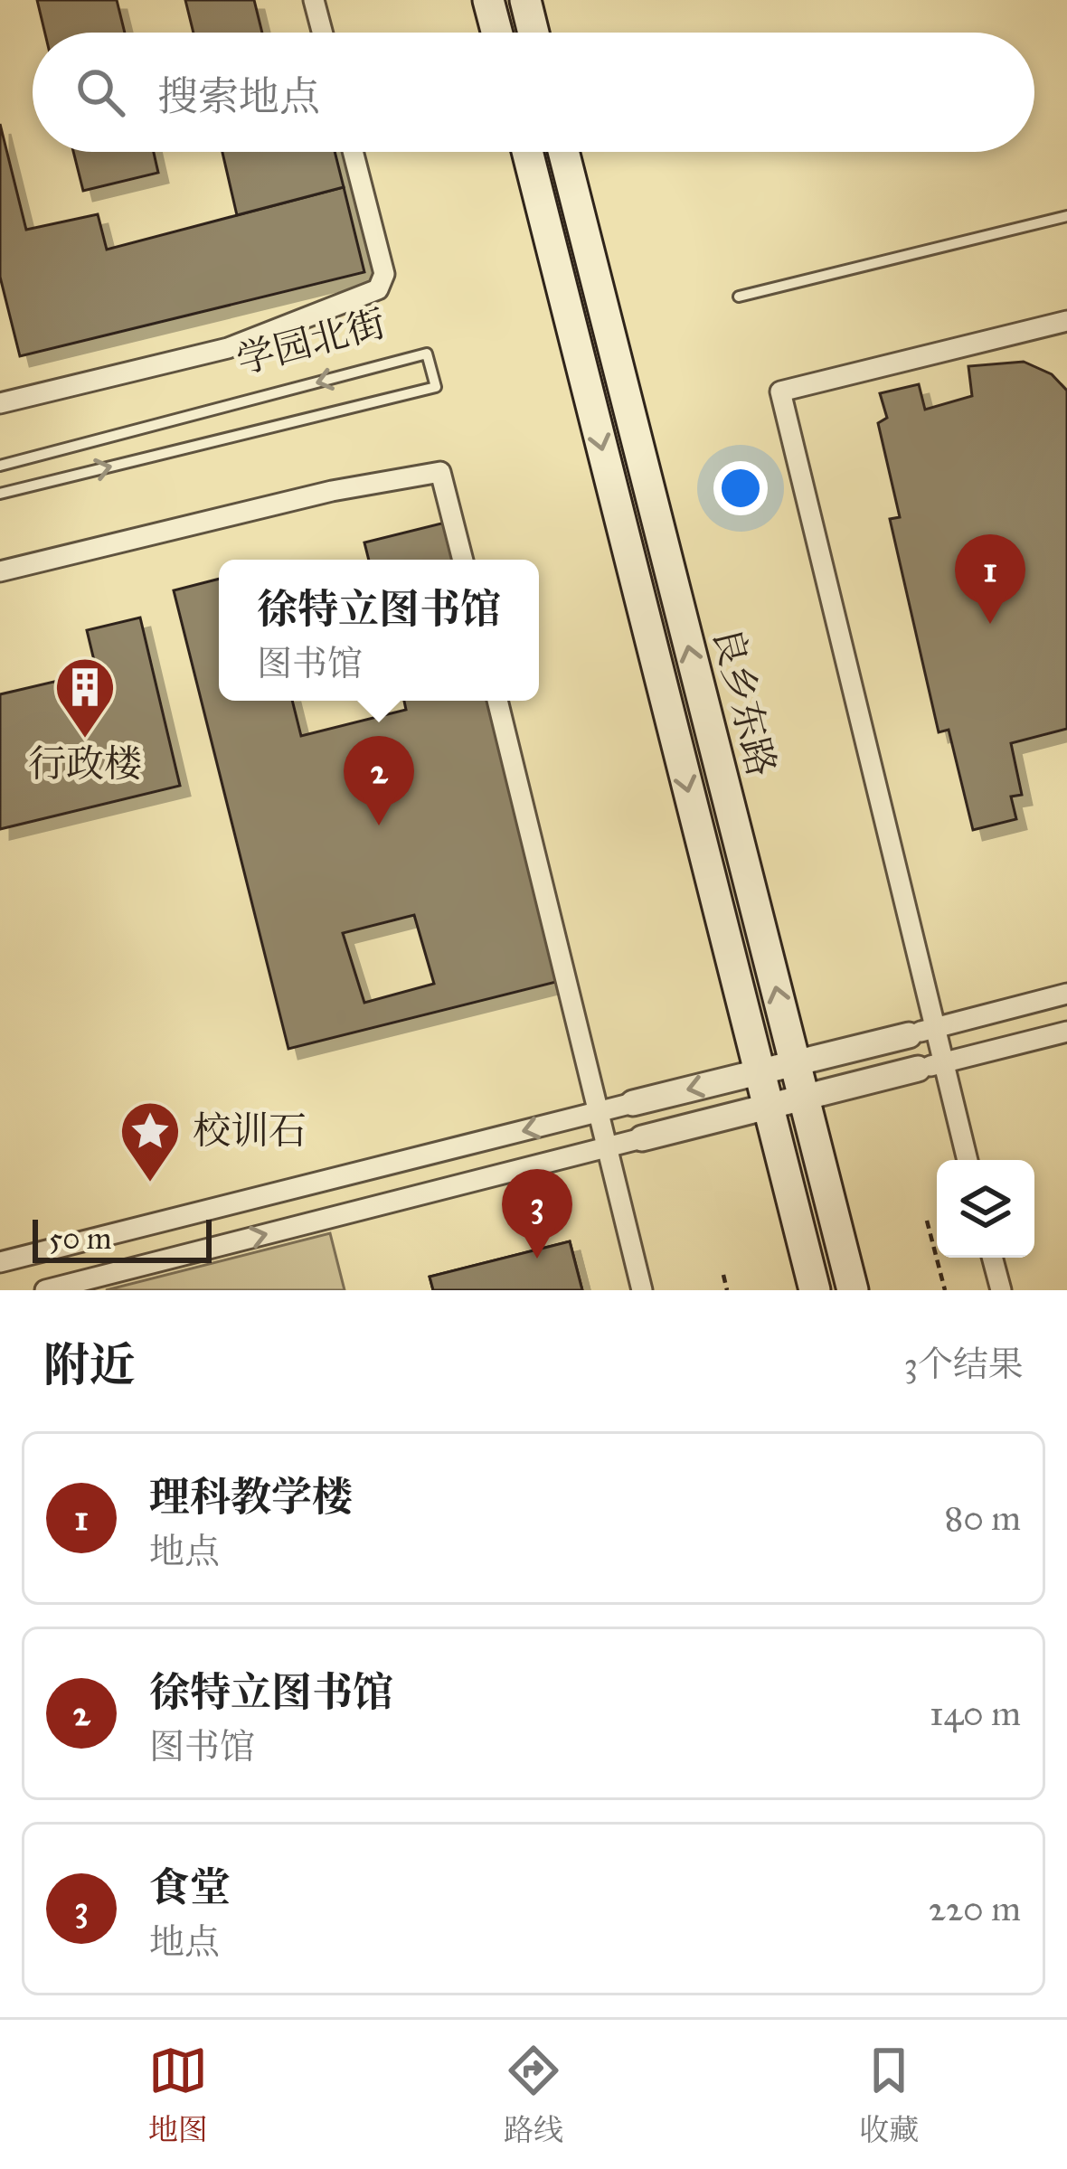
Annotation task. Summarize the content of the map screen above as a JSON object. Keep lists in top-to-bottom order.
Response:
{
  "streets": {
    "main road": ["良乡东路"],
    "lane": ["学园北街"]
  },
  "places": {
    "building": ["行政楼"],
    "place": ["校训石"]
  },
  "scale_bar": "50 m",
  "page": {
    "search": "搜索地点",
    "pins": ["1", "2", "3"],
    "popup": ["徐特立图书馆", "图书馆"],
    "scale": "50 m",
    "heading": ["附近", "3个结果"],
    "list": [
      {
        "mark": "1",
        "name": "理科教学楼",
        "note": "地点",
        "value": "80 m"
      },
      {
        "mark": "2",
        "name": "徐特立图书馆",
        "note": "图书馆",
        "value": "140 m"
      },
      {
        "mark": "3",
        "name": "食堂",
        "note": "地点",
        "value": "220 m"
      }
    ],
    "nav": ["地图", "路线", "收藏"]
  }
}
